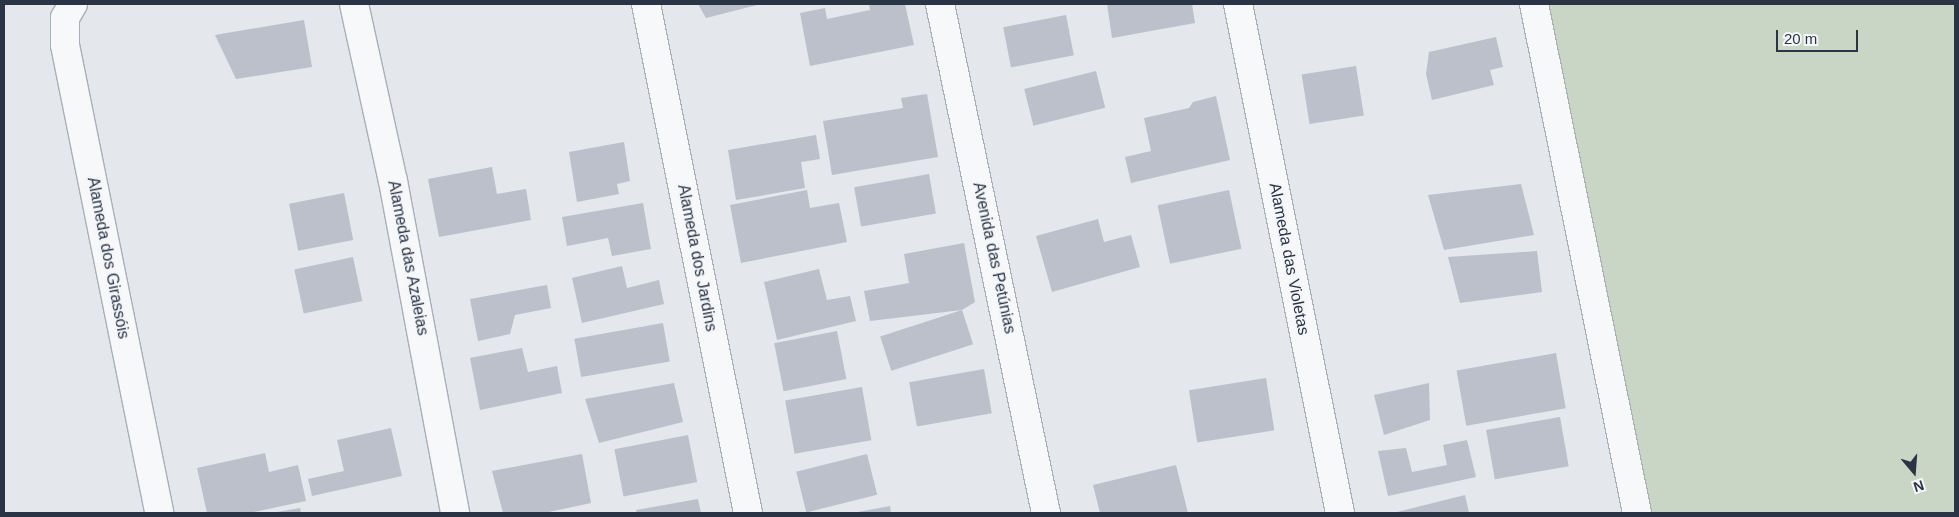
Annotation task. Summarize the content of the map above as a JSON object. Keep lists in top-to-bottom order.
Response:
{
  "streets": {
    "street": [
      "Alameda dos Girassóis",
      "Alameda das Azaleias",
      "Alameda dos Jardins",
      "Avenida das Petúnias",
      "Alameda das Violetas"
    ]
  },
  "scale_bar": "20 m",
  "north": "bottom"
}
